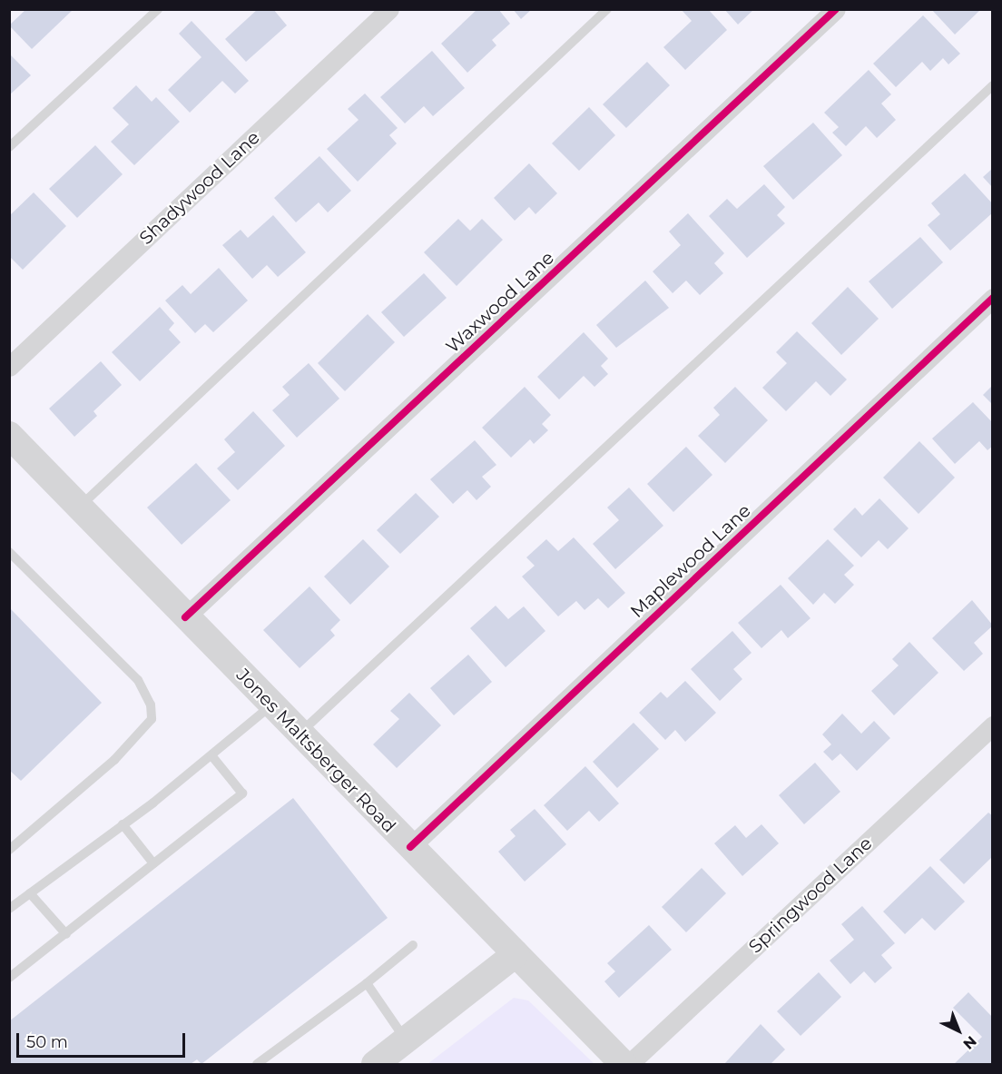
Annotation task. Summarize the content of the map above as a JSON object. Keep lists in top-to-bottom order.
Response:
{
  "streets": {
    "main road": ["Jones Maltsberger Road"],
    "street": [
      "Shadywood Lane",
      "Waxwood Lane",
      "Maplewood Lane",
      "Springwood Lane"
    ]
  },
  "crossings": [
    ["Waxwood Lane", "Jones Maltsberger Road"],
    ["Maplewood Lane", "Jones Maltsberger Road"]
  ],
  "scale_bar": "50 m",
  "north": "bottom right"
}
